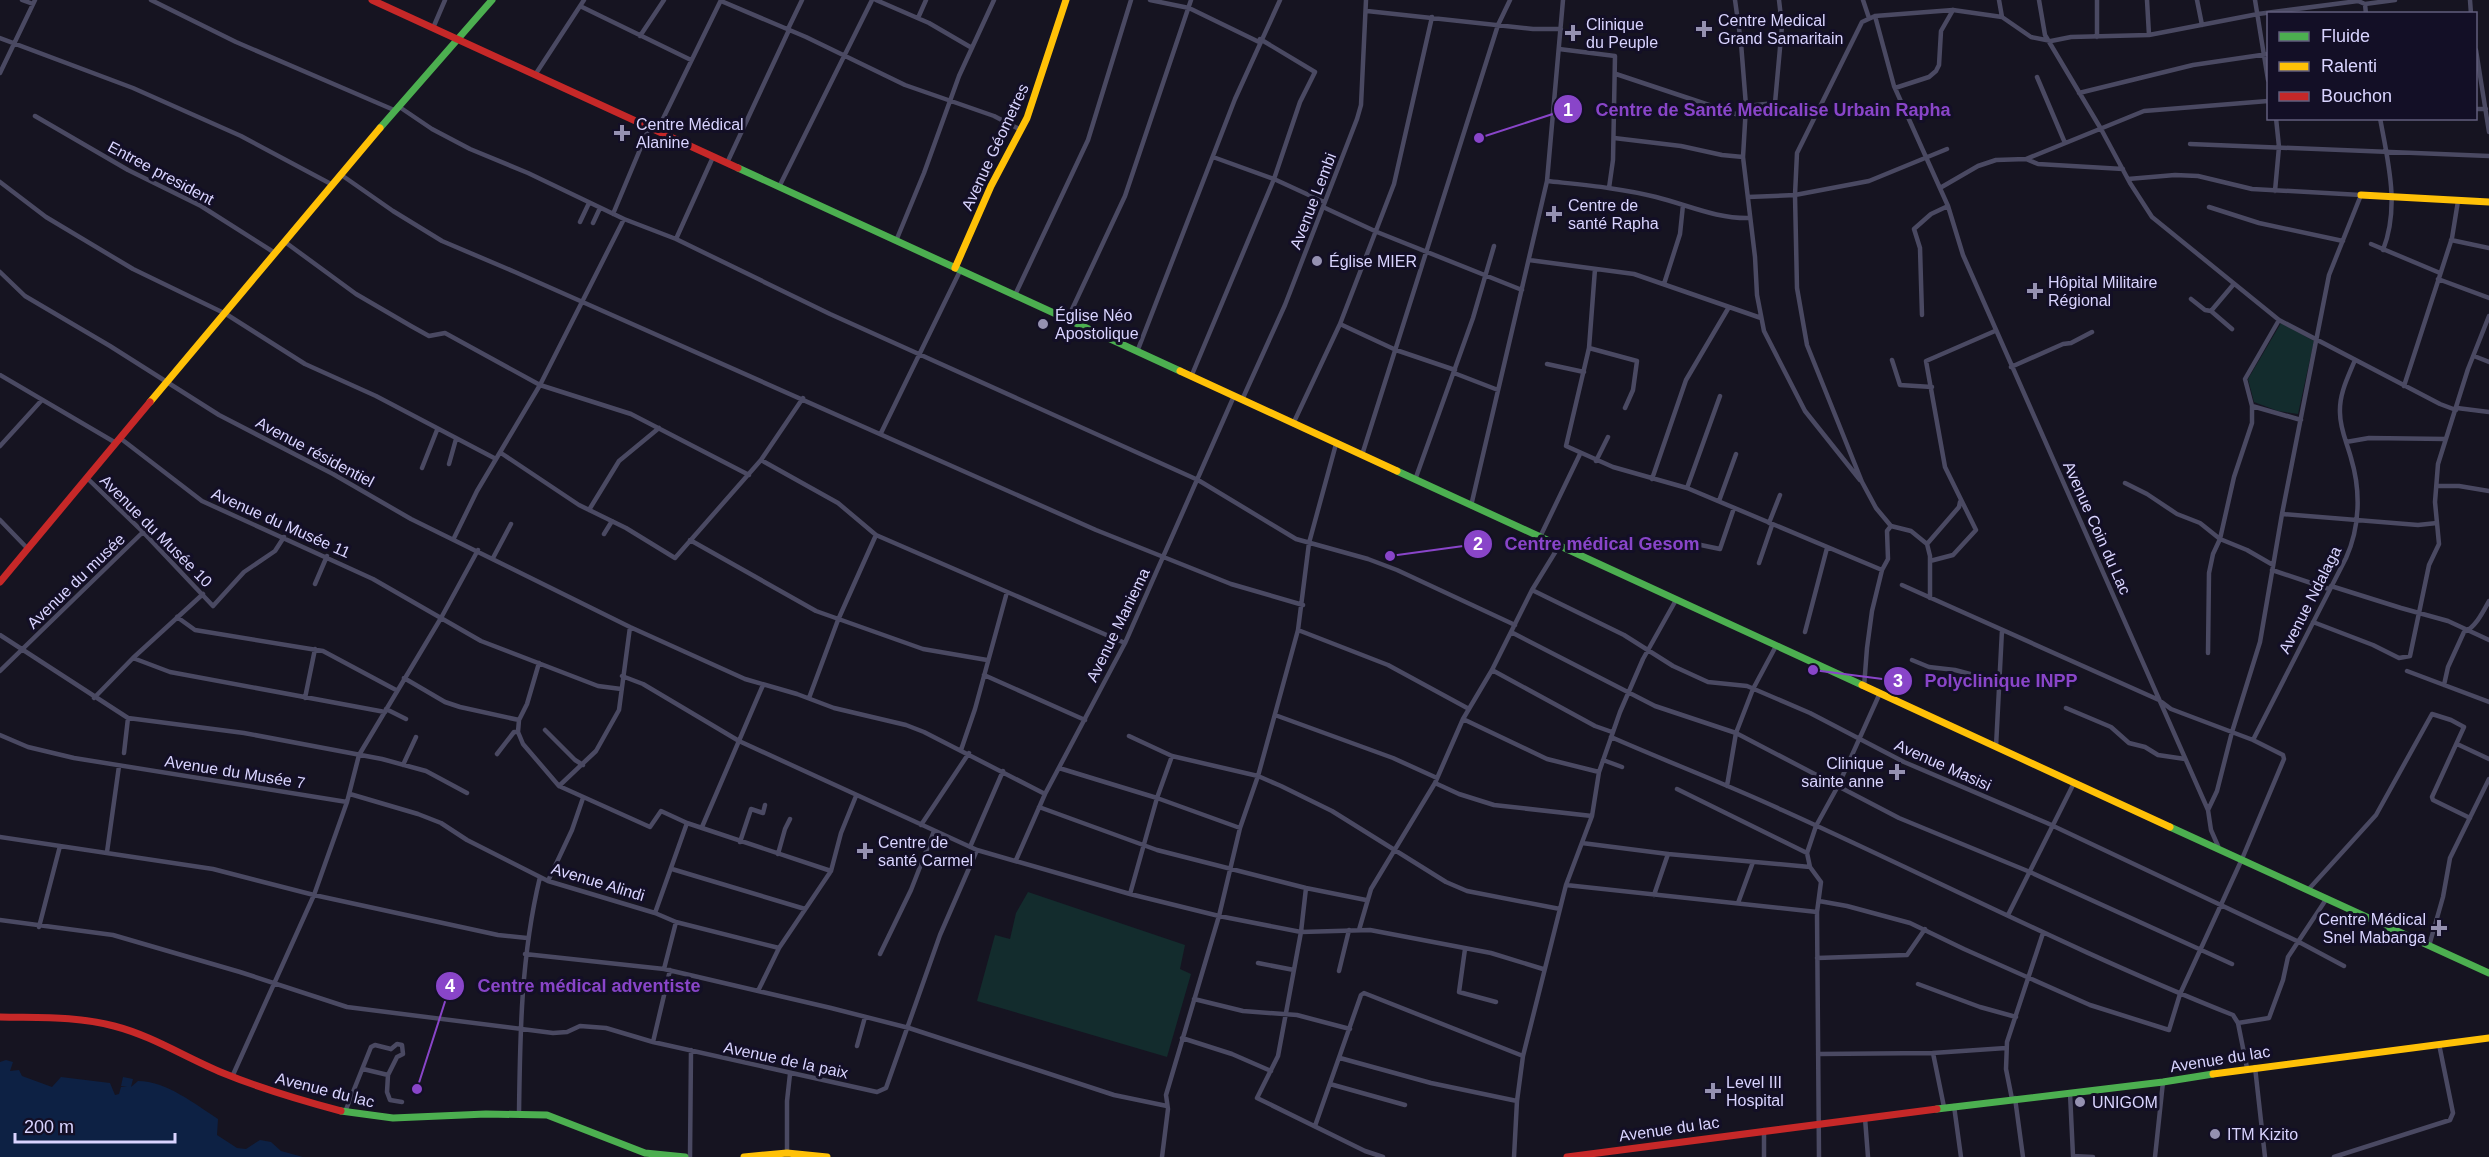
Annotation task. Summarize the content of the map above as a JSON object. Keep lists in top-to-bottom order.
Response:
{
  "streets": {
    "main road": ["Avenue Géometres", "Avenue du lac"],
    "street": [
      "Entree president",
      "Avenue Lembi",
      "Avenue résidentiel",
      "Avenue du Musée 11",
      "Avenue Coin du Lac",
      "Avenue du Musée 10",
      "Avenue du musée",
      "Avenue Ndalaga",
      "Avenue Maniema",
      "Avenue Masisi",
      "Avenue du Musée 7",
      "Avenue Alindi",
      "Avenue de la paix"
    ]
  },
  "crossings": [
    ["Avenue résidentiel", "Avenue Maniema"],
    ["Avenue du Musée 11", "Avenue du Musée 10"],
    ["Avenue du Musée 10", "Avenue du musée"]
  ],
  "places": {
    "health": [
      "Centre Medical Grand Samaritain",
      "Clinique du Peuple",
      "Centre Médical Alanine",
      "Centre de santé Rapha",
      "Hôpital Militaire Régional",
      "Clinique sainte anne",
      "Centre de santé Carmel",
      "Centre Médical Snel Mabanga",
      "Level III Hospital"
    ],
    "other": [
      "Centre de Santé Medicalise Urbain Rapha",
      "Église MIER",
      "Église Néo Apostolique",
      "Centre médical Gesom",
      "Polyclinique INPP",
      "Centre médical adventiste",
      "UNIGOM",
      "ITM Kizito"
    ]
  },
  "legend": ["Fluide", "Ralenti", "Bouchon"],
  "scale_bar": "200 m"
}
